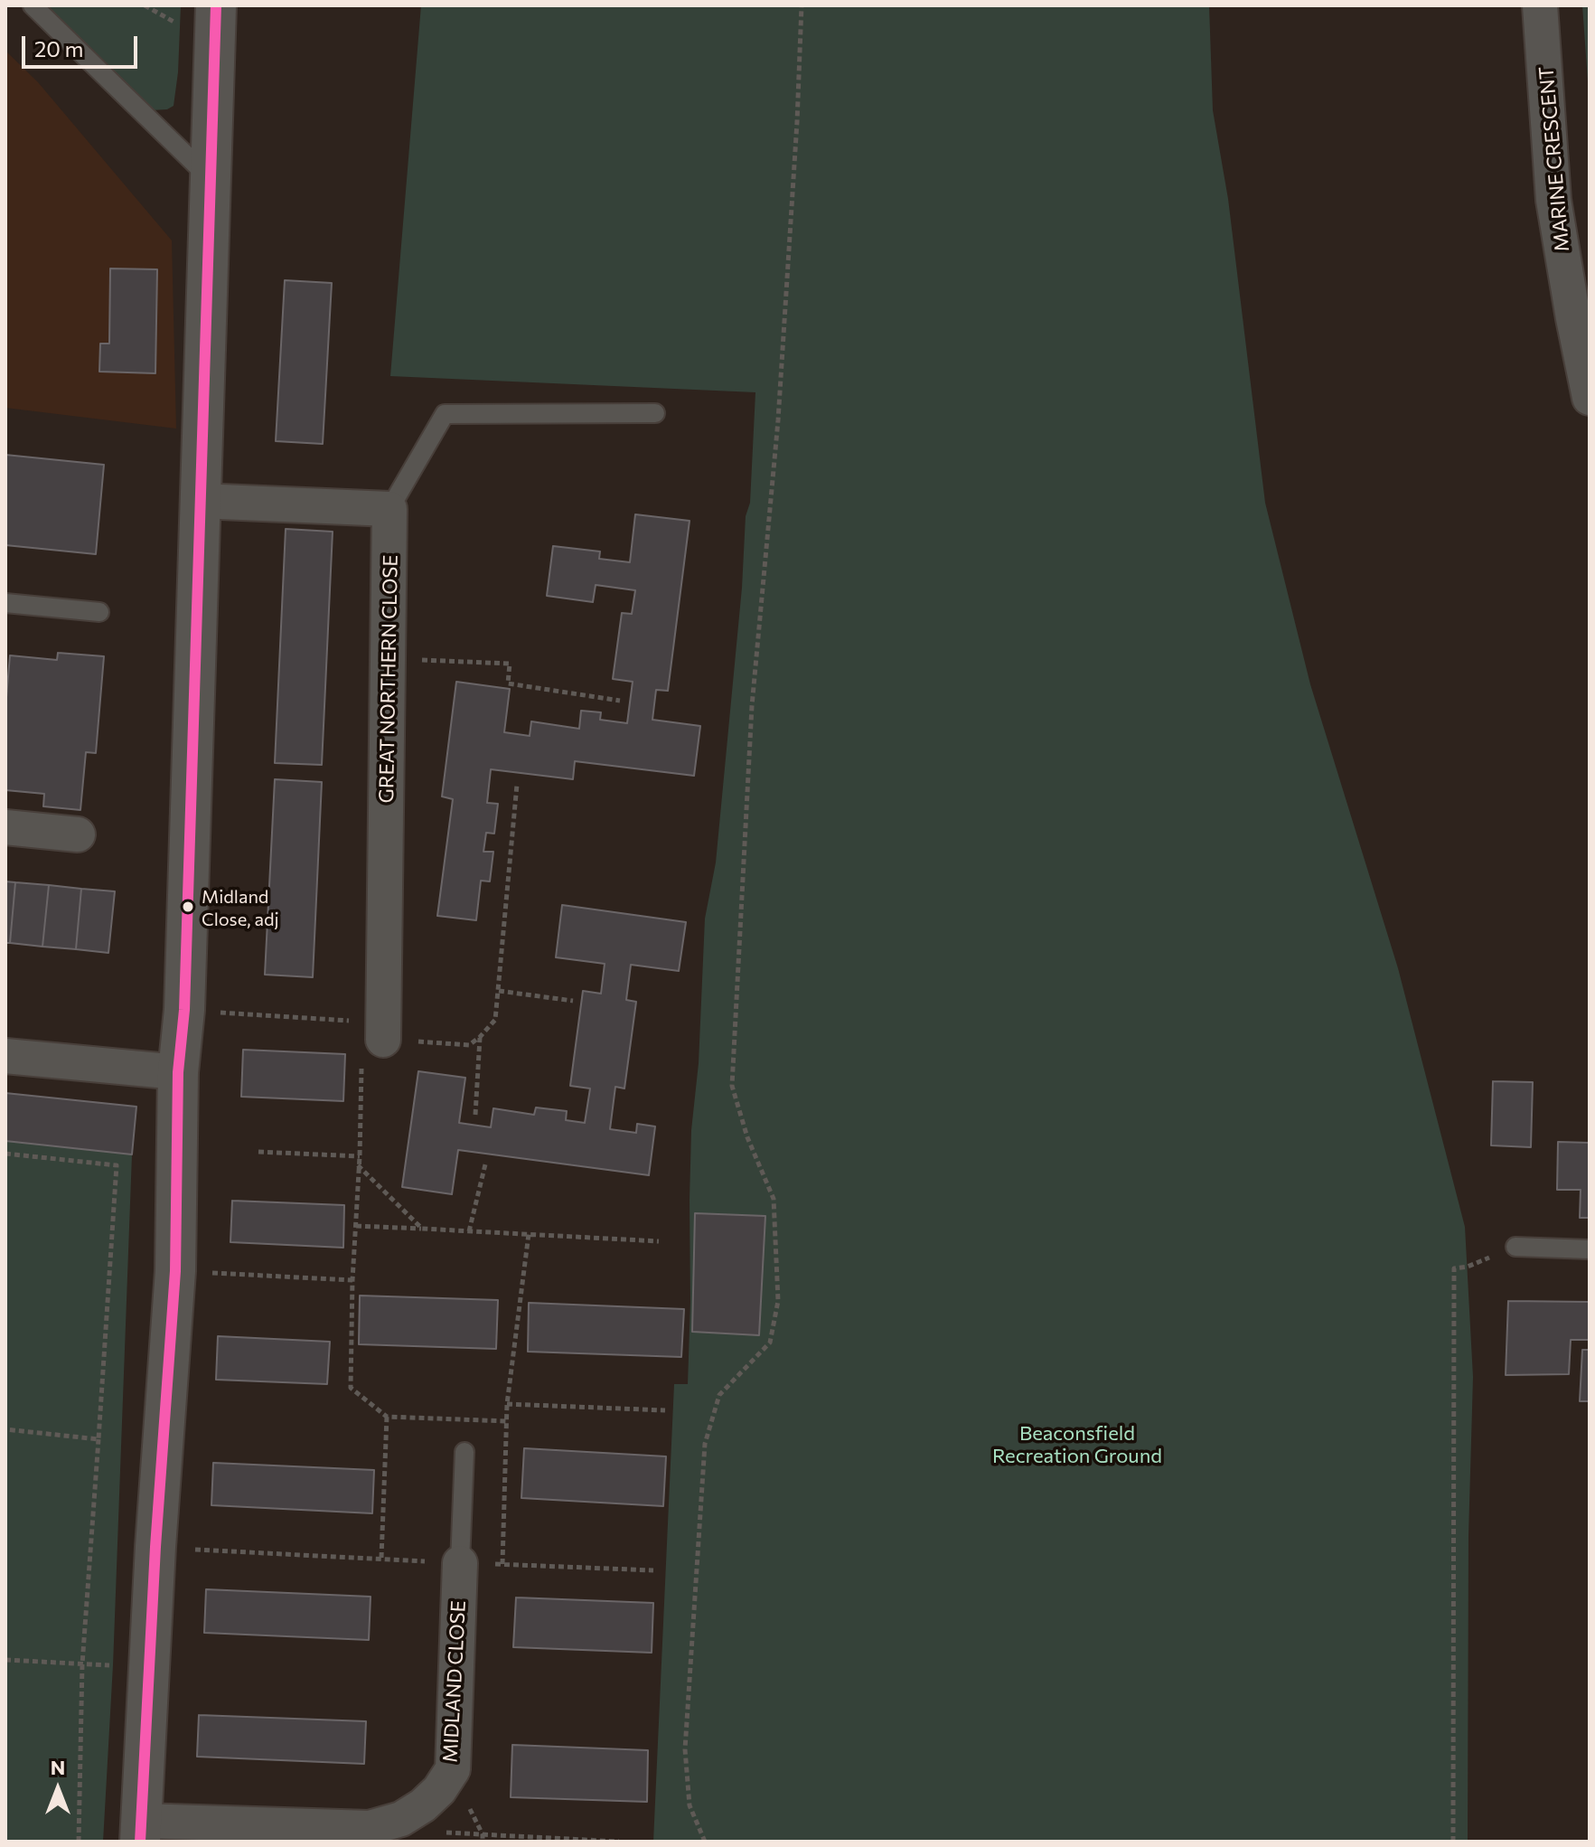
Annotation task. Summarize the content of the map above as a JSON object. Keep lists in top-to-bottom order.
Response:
{
  "streets": {
    "street": ["MARINE CRESCENT", "GREAT NORTHERN CLOSE", "MIDLAND CLOSE"]
  },
  "parks": ["Beaconsfield Recreation Ground"],
  "places": ["Midland Close, adj"],
  "scale_bar": "20 m",
  "north": "top"
}
